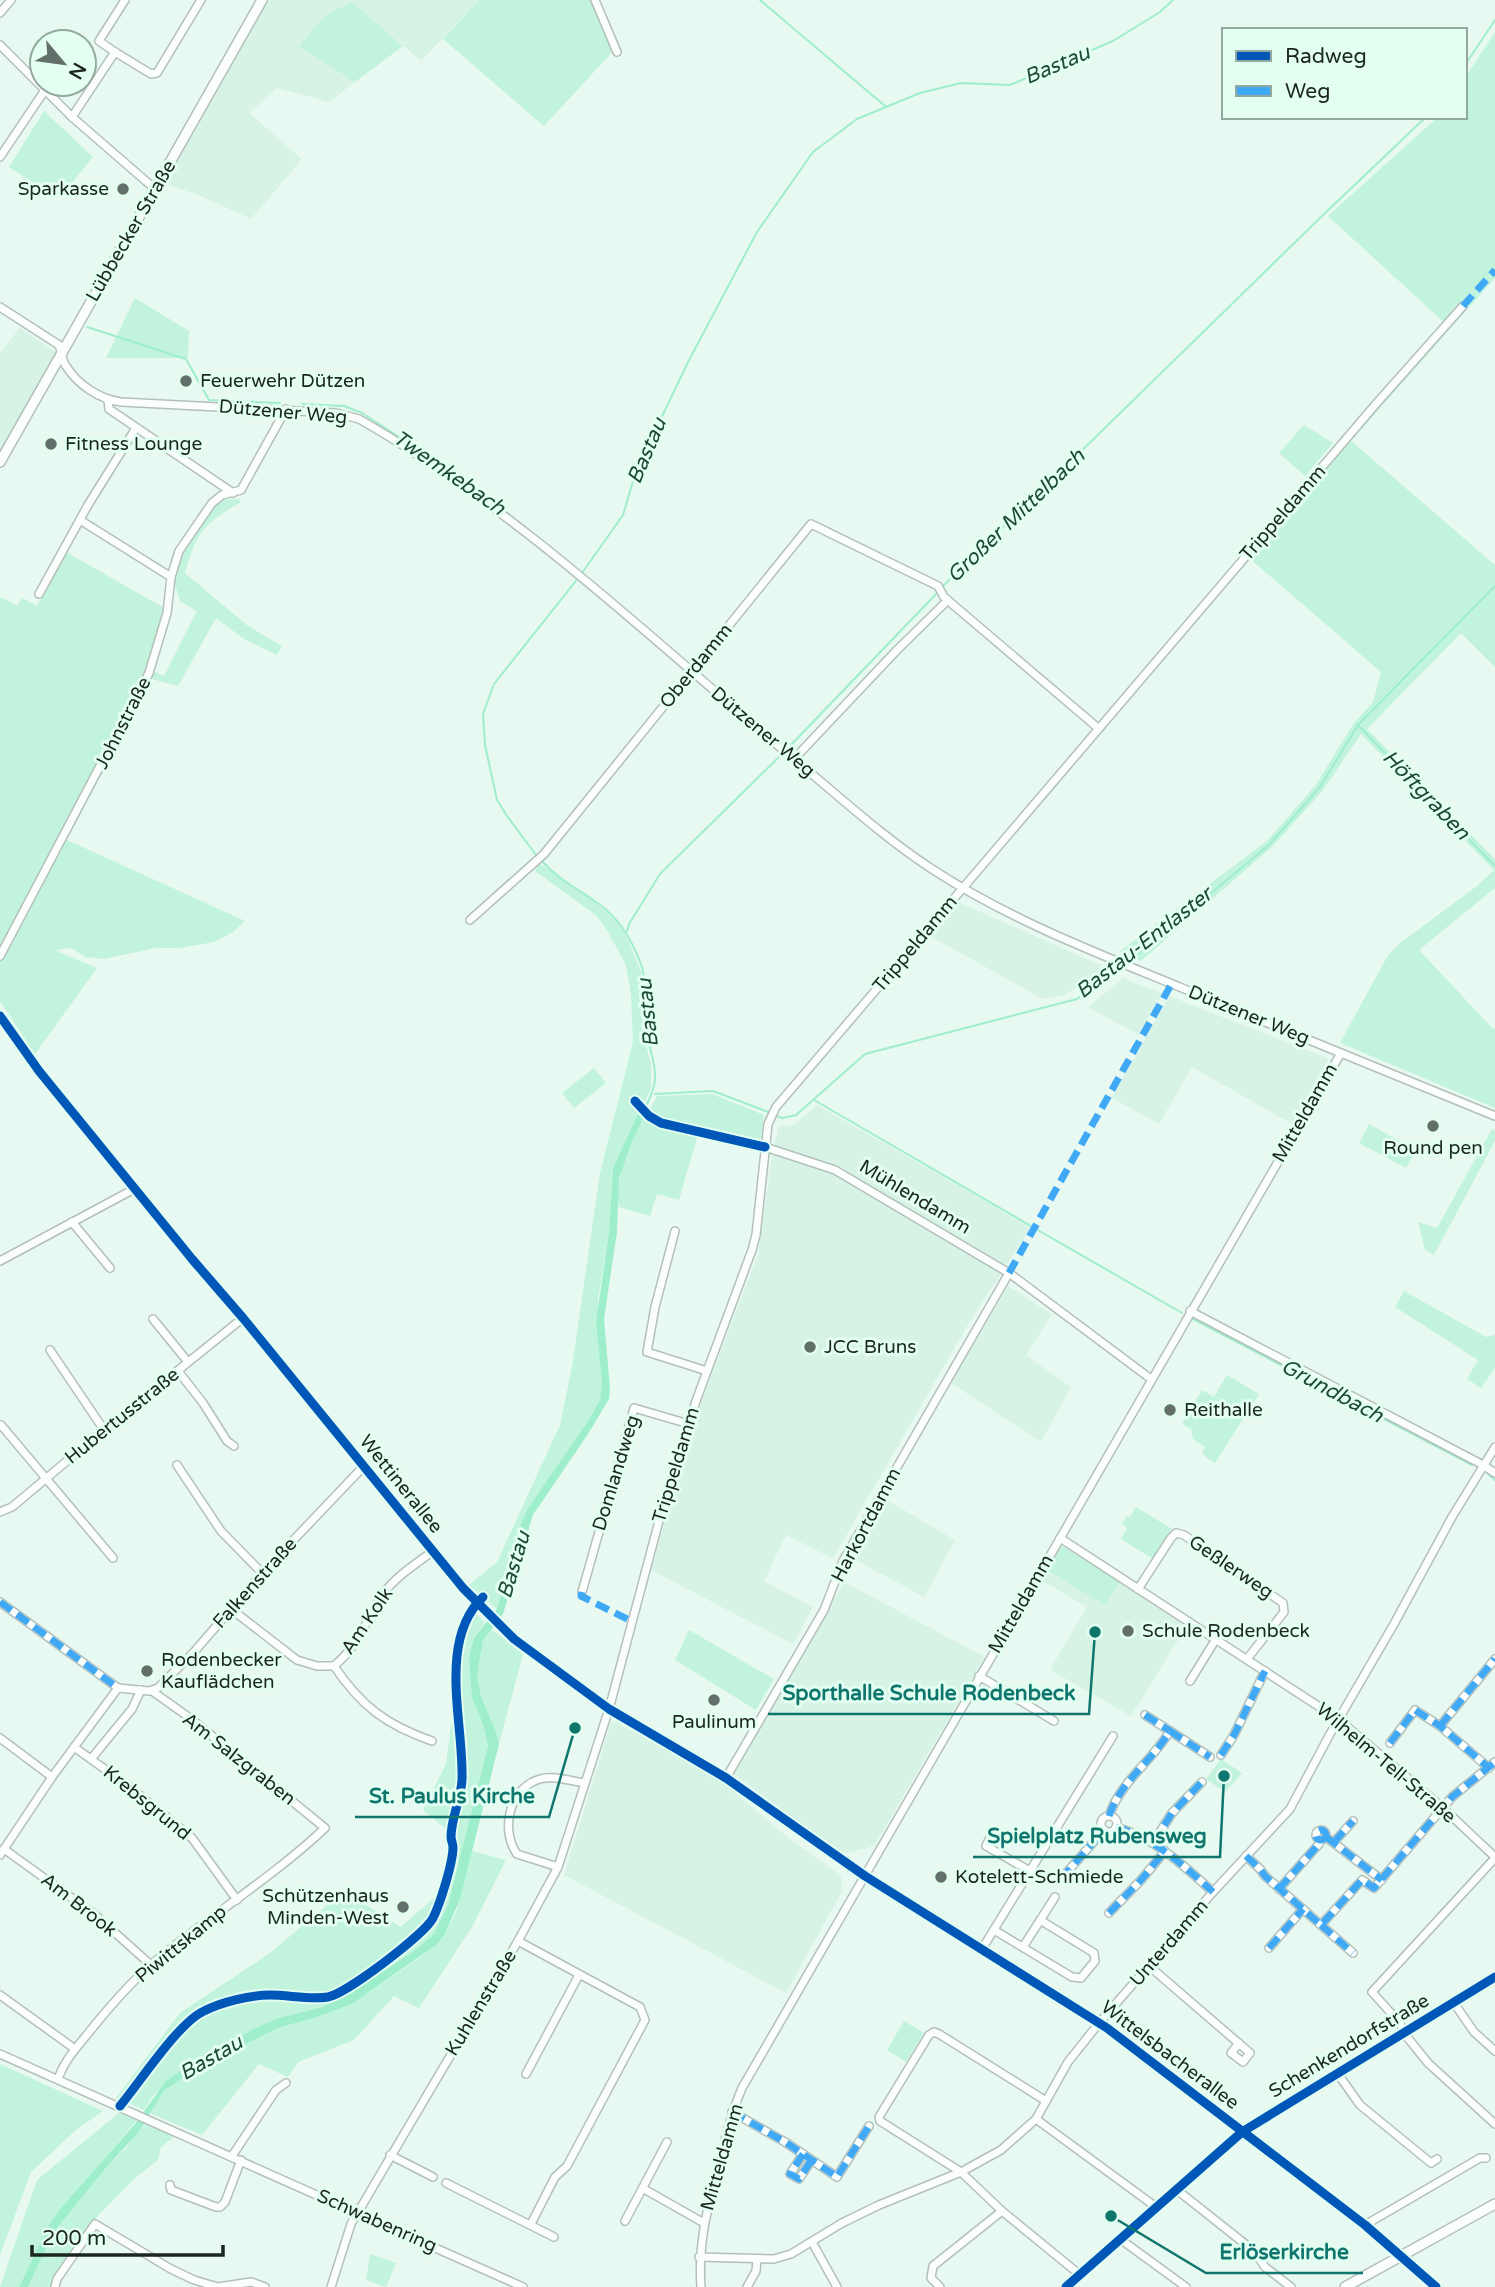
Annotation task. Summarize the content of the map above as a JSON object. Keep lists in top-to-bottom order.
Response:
{
  "streets": {
    "main road": ["Lübbecker Straße"],
    "street": [
      "Dützener Weg",
      "Trippeldamm",
      "Oberdamm",
      "Johnstraße",
      "Mitteldamm",
      "Mühlendamm",
      "Hubertusstraße",
      "Domlandweg",
      "Wettinerallee",
      "Harkortdamm",
      "Geßlerweg",
      "Falkenstraße",
      "Am Kolk",
      "Am Salzgraben",
      "Wilhelm-Tell-Straße",
      "Krebsgrund",
      "Am Brook",
      "Unterdamm",
      "Piwittskamp",
      "Kuhlenstraße",
      "Schenkendorfstraße",
      "Wittelsbacherallee",
      "Schwabenring"
    ]
  },
  "crossings": [
    ["Dützener Weg", "Trippeldamm"],
    ["Dützener Weg", "Oberdamm"],
    ["Dützener Weg", "Johnstraße"],
    ["Dützener Weg", "Mitteldamm"],
    ["Trippeldamm", "Oberdamm"],
    ["Trippeldamm", "Mühlendamm"],
    ["Trippeldamm", "Domlandweg"],
    ["Trippeldamm", "Wettinerallee"],
    ["Trippeldamm", "Kuhlenstraße"],
    ["Mitteldamm", "Mühlendamm"],
    ["Mitteldamm", "Wettinerallee"],
    ["Mitteldamm", "Wilhelm-Tell-Straße"],
    ["Mitteldamm", "Unterdamm"],
    ["Mitteldamm", "Wittelsbacherallee"],
    ["Mühlendamm", "Harkortdamm"],
    ["Hubertusstraße", "Wettinerallee"],
    ["Wettinerallee", "Harkortdamm"],
    ["Wettinerallee", "Falkenstraße"],
    ["Wettinerallee", "Am Kolk"],
    ["Wettinerallee", "Kuhlenstraße"],
    ["Wettinerallee", "Wittelsbacherallee"],
    ["Geßlerweg", "Wilhelm-Tell-Straße"],
    ["Falkenstraße", "Am Salzgraben"],
    ["Am Salzgraben", "Piwittskamp"],
    ["Wilhelm-Tell-Straße", "Unterdamm"],
    ["Krebsgrund", "Piwittskamp"],
    ["Am Brook", "Piwittskamp"],
    ["Unterdamm", "Wittelsbacherallee"],
    ["Piwittskamp", "Schwabenring"],
    ["Kuhlenstraße", "Schwabenring"],
    ["Schenkendorfstraße", "Wittelsbacherallee"]
  ],
  "water": [
    "Bastau",
    "Twemkebach",
    "Großer Mittelbach",
    "Höftgraben",
    "Bastau-Entlaster",
    "Grundbach"
  ],
  "places": [
    "Sparkasse",
    "Feuerwehr Dützen",
    "Fitness Lounge",
    "Round pen",
    "JCC Bruns",
    "Reithalle",
    "Schule Rodenbeck",
    "Sporthalle Schule Rodenbeck",
    "Rodenbecker Kauflädchen",
    "Paulinum",
    "St. Paulus Kirche",
    "Spielplatz Rubensweg",
    "Kotelett-Schmiede",
    "Schützenhaus Minden-West",
    "Erlöserkirche"
  ],
  "legend": ["Radweg", "Weg"],
  "scale_bar": "200 m",
  "north": "bottom right"
}
